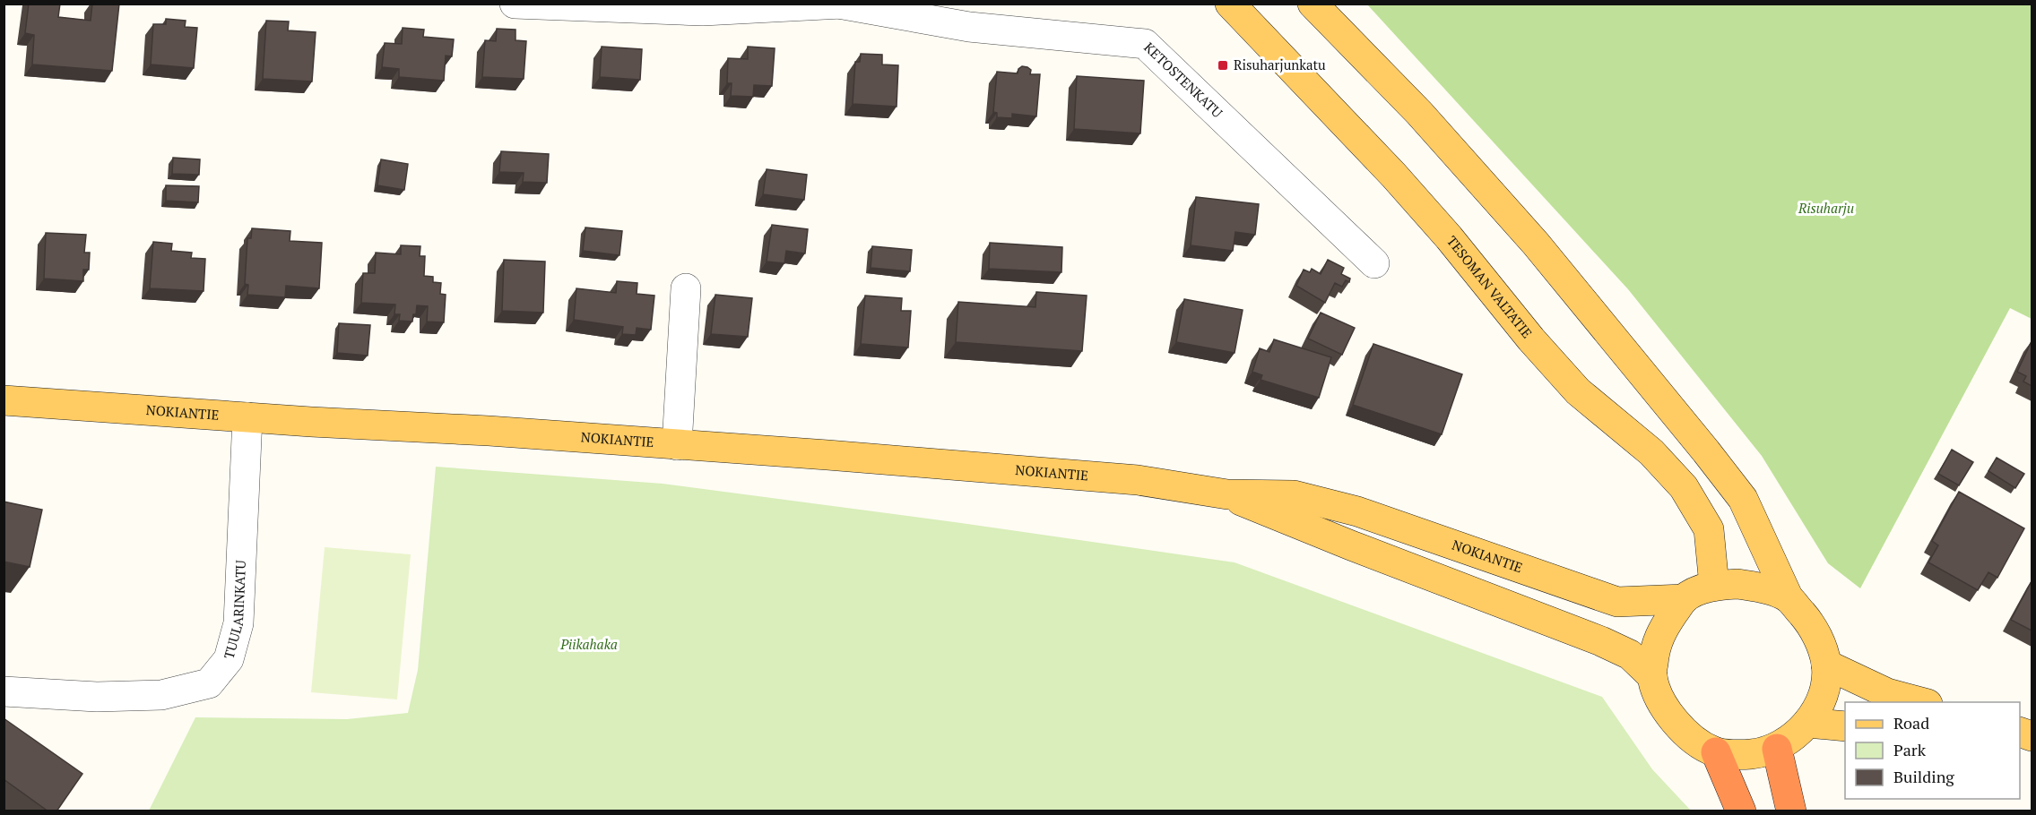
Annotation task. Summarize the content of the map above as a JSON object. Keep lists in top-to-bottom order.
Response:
{
  "streets": {
    "main road": ["TESOMAN VALTATIE", "NOKIANTIE"],
    "street": ["KETOSTENKATU", "TUULARINKATU"]
  },
  "crossings": [
    ["TESOMAN VALTATIE", "NOKIANTIE"],
    ["NOKIANTIE", "TUULARINKATU"]
  ],
  "parks": ["Risuharju", "Piikahaka"],
  "places": {
    "transit": ["Risuharjunkatu"]
  },
  "legend": ["Road", "Park", "Building"]
}
